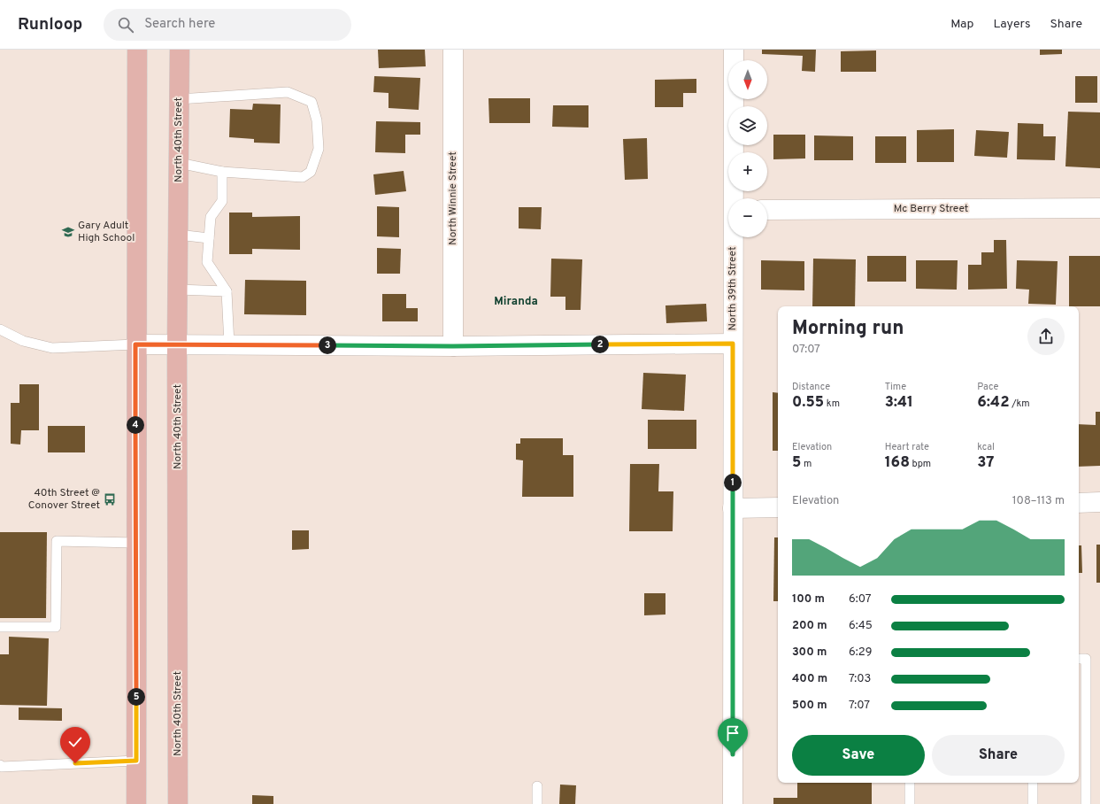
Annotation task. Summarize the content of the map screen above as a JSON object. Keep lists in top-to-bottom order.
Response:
{
  "streets": {
    "main road": ["North 40th Street"],
    "street": ["North Winnie Street", "Mc Berry Street", "North 39th Street"]
  },
  "districts": ["Miranda"],
  "places": {
    "school or university": ["Gary Adult High School"],
    "bus stop": ["40th Street @ Conover Street"]
  },
  "north": "bottom",
  "page": {
    "header": "Runloop",
    "search": "Search here",
    "nav": ["Map", "Layers", "Share"],
    "map_buttons": ["+", "−"],
    "heading": ["Morning run", "07:07"],
    "pins": [
      "2",
      "3",
      "4",
      "1",
      "5"
    ],
    "stats": [
      ["Distance", "0.55 km"],
      ["Time", "3:41"],
      ["Pace", "6:42 /km"],
      ["Elevation", "5 m"],
      ["Heart rate", "168 bpm"],
      ["kcal", "37"]
    ],
    "chart": ["Elevation", "108–113 m"],
    "list": [
      {
        "name": "100 m",
        "note": "6:07"
      },
      {
        "name": "200 m",
        "note": "6:45"
      },
      {
        "name": "300 m",
        "note": "6:29"
      },
      {
        "name": "400 m",
        "note": "7:03"
      },
      {
        "name": "500 m",
        "note": "7:07"
      }
    ],
    "buttons": ["Save", "Share"]
  }
}
